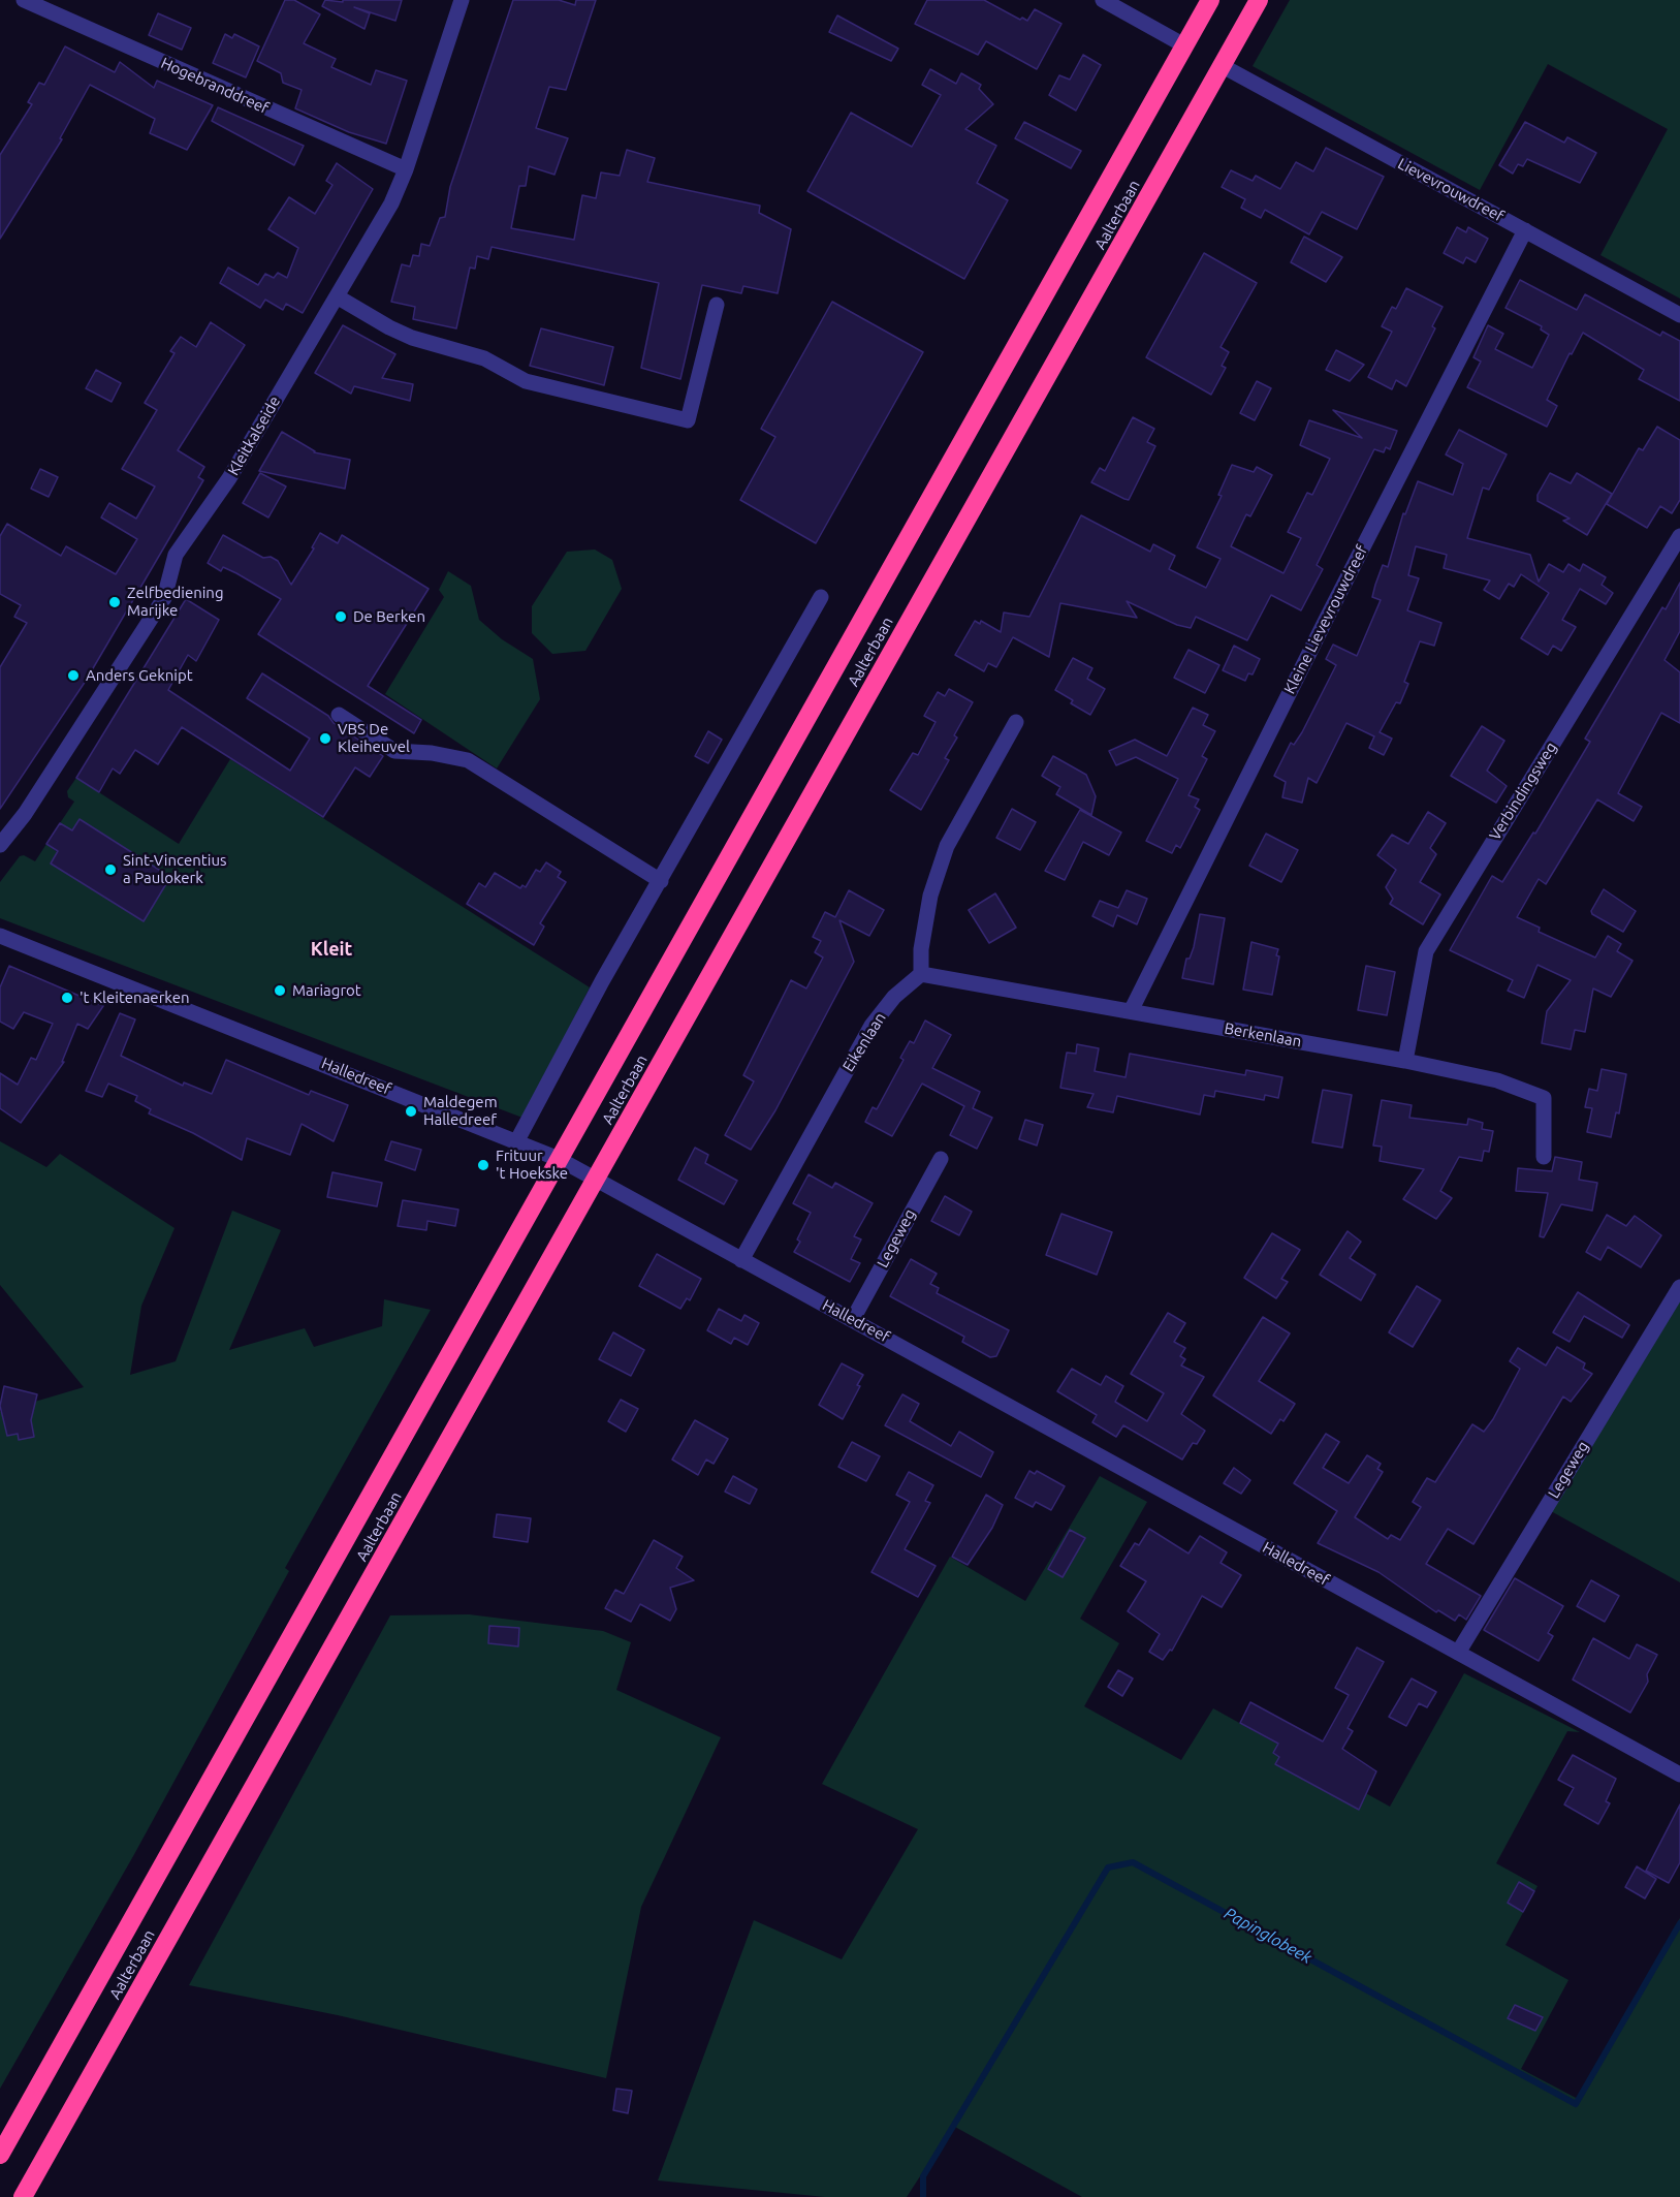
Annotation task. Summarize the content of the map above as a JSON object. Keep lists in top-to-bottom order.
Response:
{
  "streets": {
    "highway": ["Aalterbaan"],
    "street": [
      "Hogebranddreef",
      "Lievevrouwdreef",
      "Kleitkalseide",
      "Kleine Lievevrouwdreef",
      "Verbindingsweg",
      "Berkenlaan",
      "Eikenlaan",
      "Halledreef",
      "Legeweg"
    ]
  },
  "crossings": [
    ["Hogebranddreef", "Kleitkalseide"],
    ["Lievevrouwdreef", "Aalterbaan"],
    ["Lievevrouwdreef", "Kleine Lievevrouwdreef"],
    ["Aalterbaan", "Halledreef"],
    ["Kleine Lievevrouwdreef", "Berkenlaan"],
    ["Verbindingsweg", "Berkenlaan"],
    ["Berkenlaan", "Eikenlaan"],
    ["Eikenlaan", "Halledreef"],
    ["Halledreef", "Legeweg"]
  ],
  "districts": ["Kleit"],
  "water": ["Papinglobeek"],
  "places": [
    "Zelfbediening Marijke",
    "De Berken",
    "Anders Geknipt",
    "VBS De Kleiheuvel",
    "Sint-Vincentius a Paulokerk",
    "Mariagrot",
    "'t Kleitenaerken",
    "Maldegem Halledreef",
    "Frituur 't Hoekske"
  ]
}
